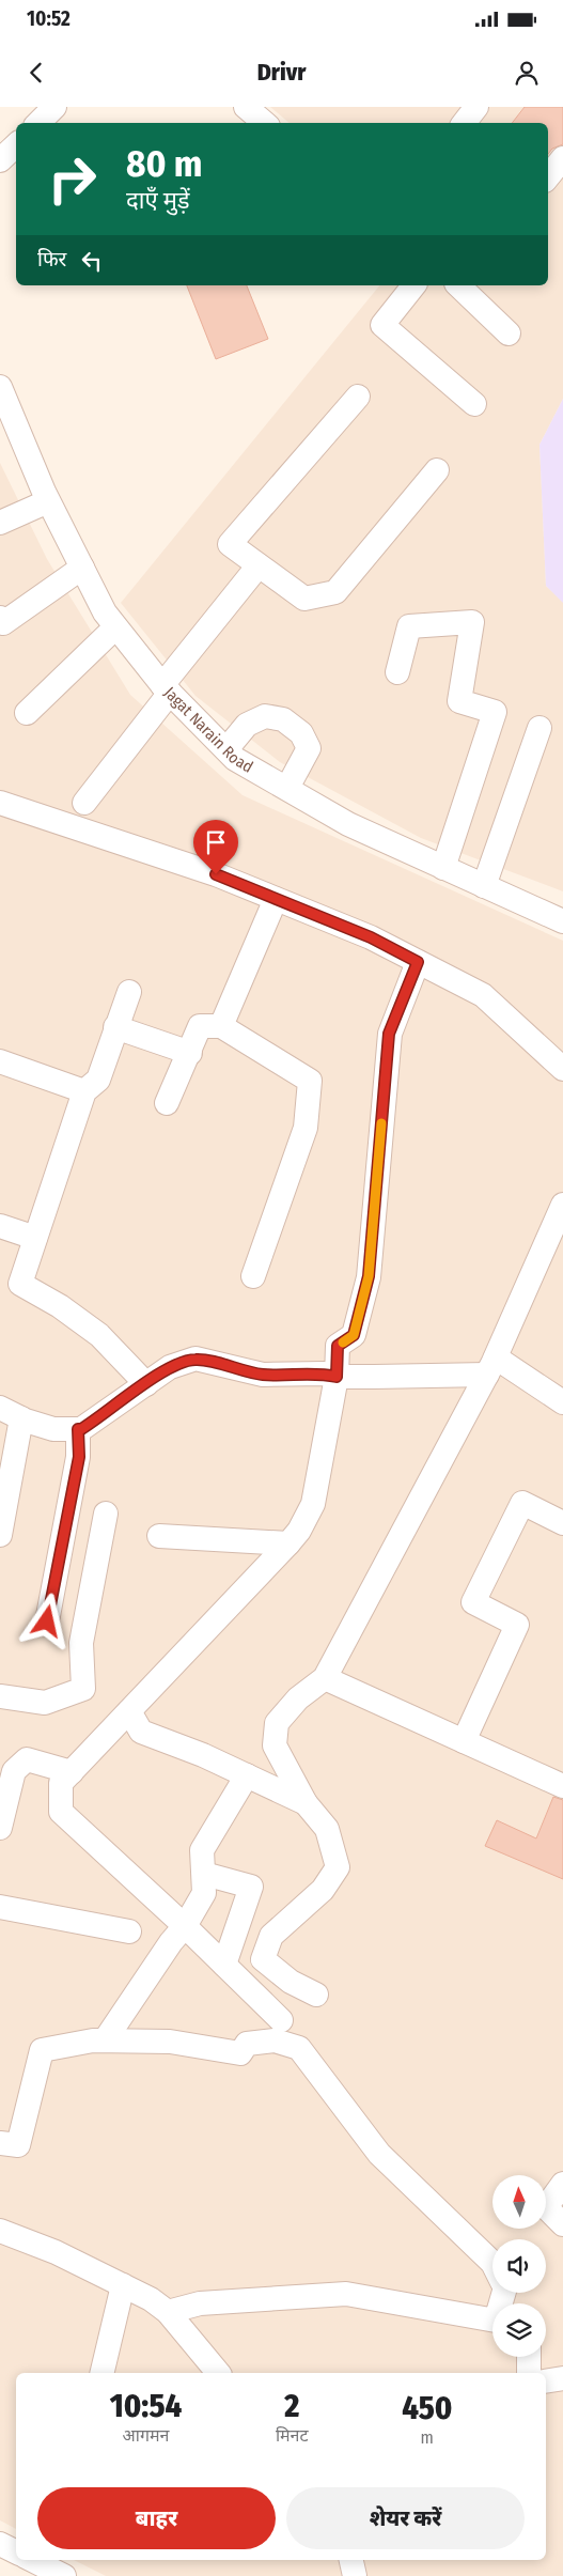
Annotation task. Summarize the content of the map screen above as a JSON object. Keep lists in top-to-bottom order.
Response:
{
  "streets": {
    "street": ["Jagat Narain Road"]
  },
  "north": "top",
  "page": {
    "status": "10:52",
    "header": "Drivr",
    "turn": ["80 m", "दाएँ मुड़ें"],
    "then": "फिर",
    "eta": [
      "10:54",
      "आगमन",
      "2",
      "मिनट",
      "450",
      "m"
    ],
    "buttons": ["बाहर", "शेयर करें"]
  }
}
